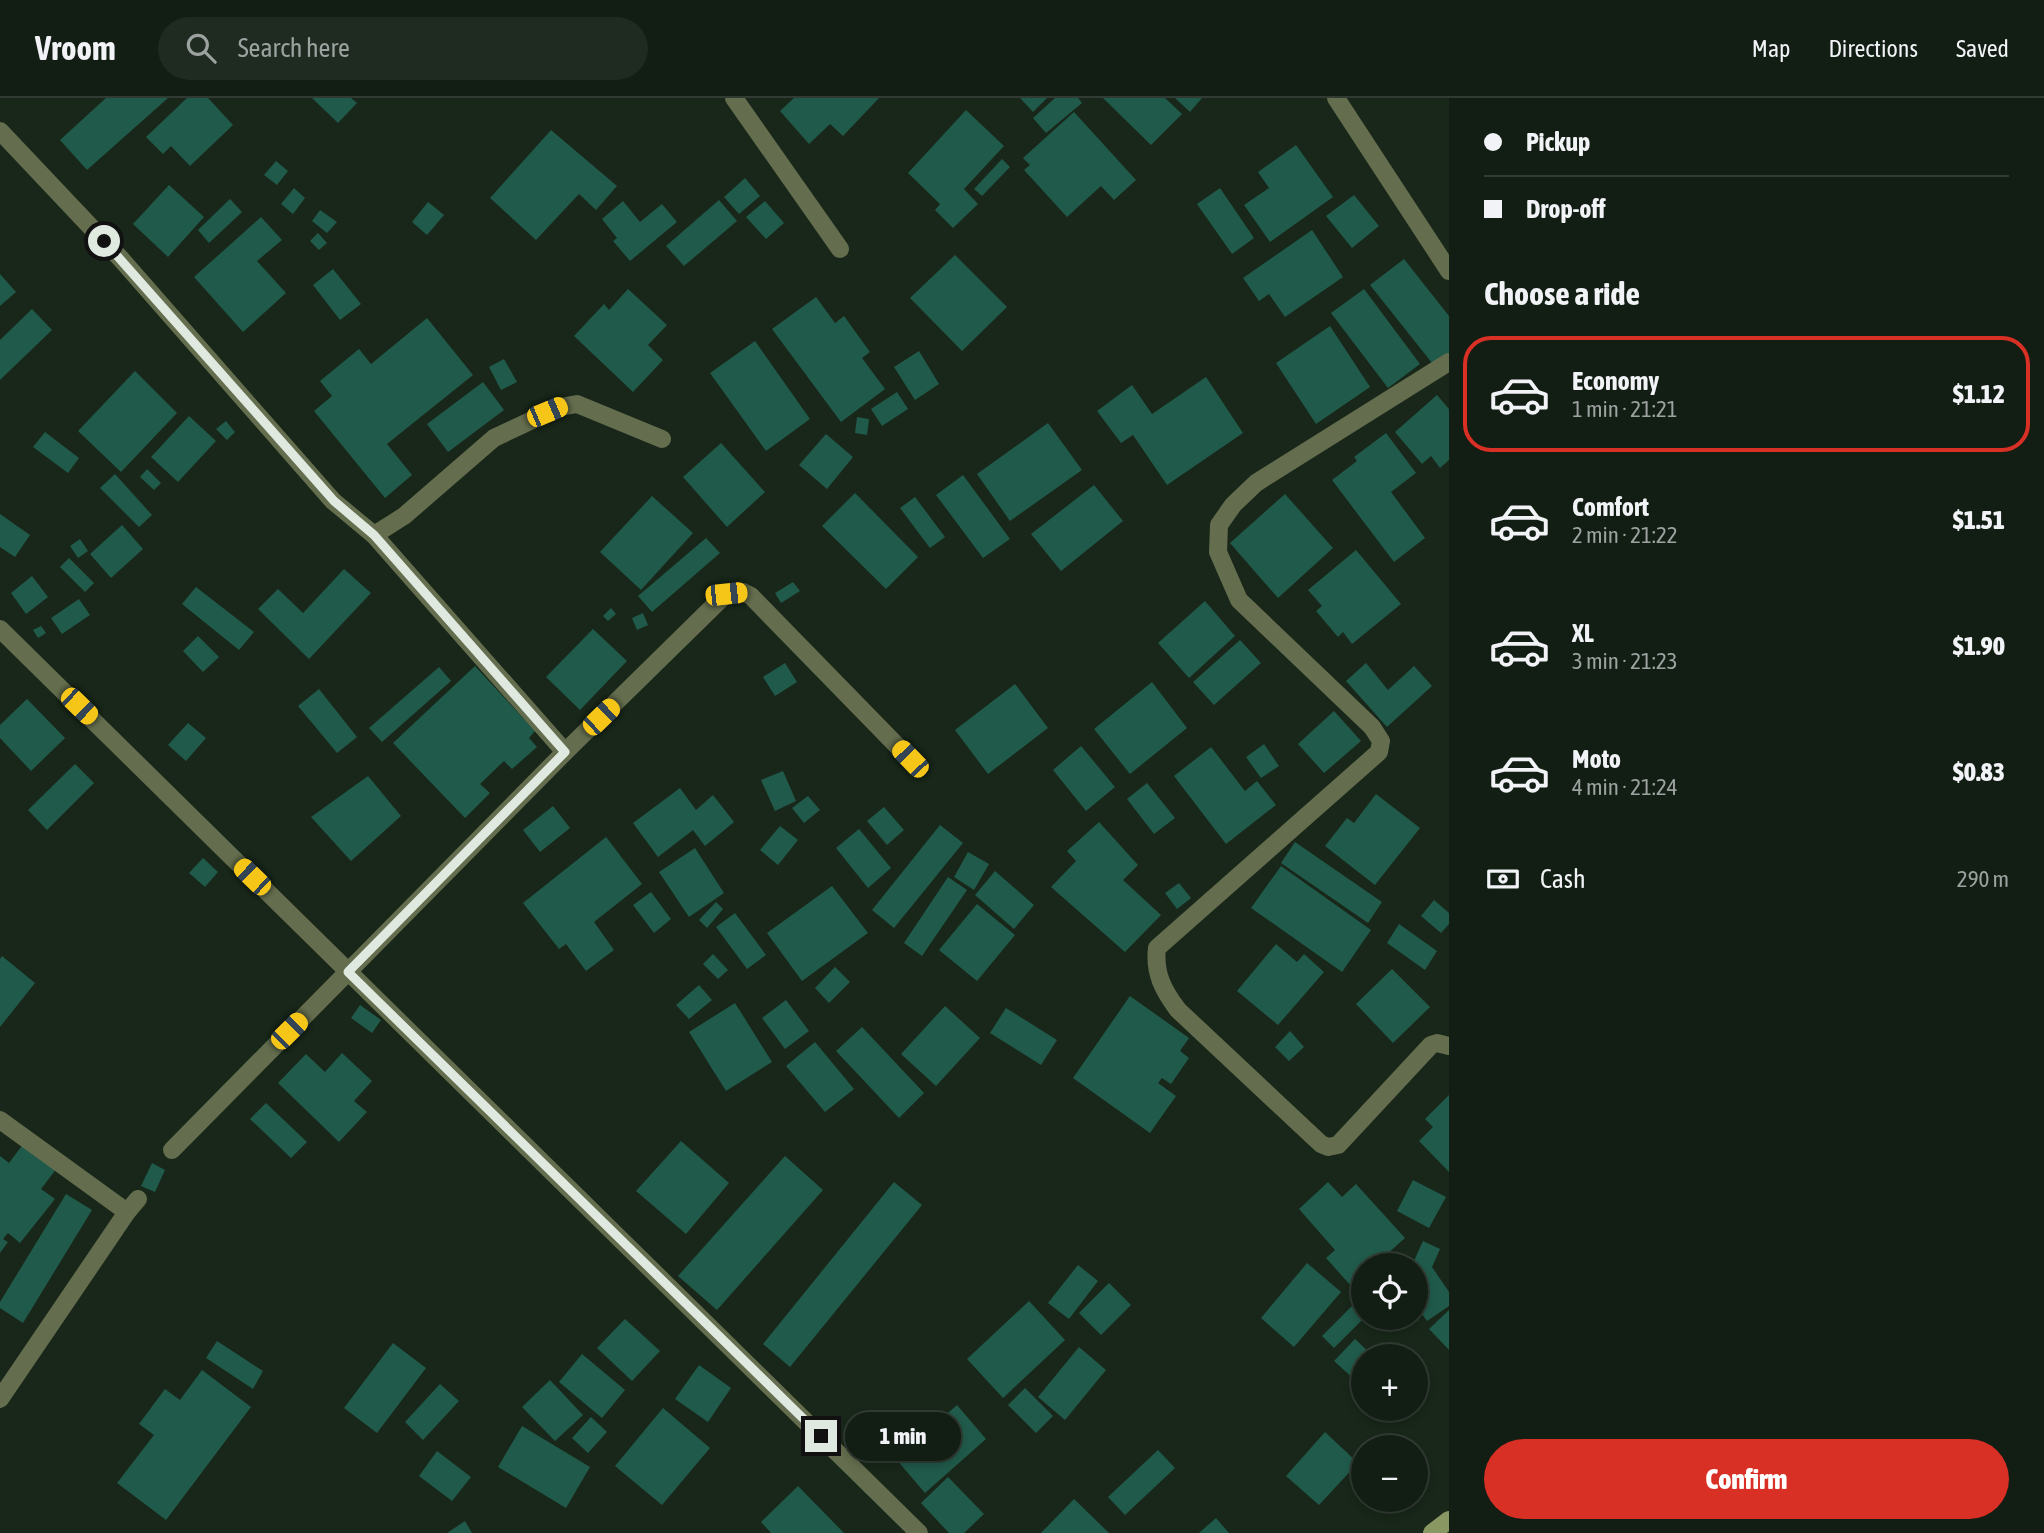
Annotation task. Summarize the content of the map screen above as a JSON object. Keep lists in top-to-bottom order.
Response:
{
  "page": {
    "header": "Vroom",
    "search": "Search here",
    "nav": ["Map", "Directions", "Saved"],
    "banner": ["Pickup", "Drop-off"],
    "heading": "Choose a ride",
    "list": [
      {
        "name": "Economy",
        "note": "1 min · 21:21",
        "value": "$1.12"
      },
      {
        "name": "Comfort",
        "note": "2 min · 21:22",
        "value": "$1.51"
      },
      {
        "name": "XL",
        "note": "3 min · 21:23",
        "value": "$1.90"
      },
      {
        "name": "Moto",
        "note": "4 min · 21:24",
        "value": "$0.83"
      }
    ],
    "pay": ["Cash", "290 m"],
    "map_buttons": ["+", "−"],
    "bubble": "1 min",
    "buttons": "Confirm"
  }
}
